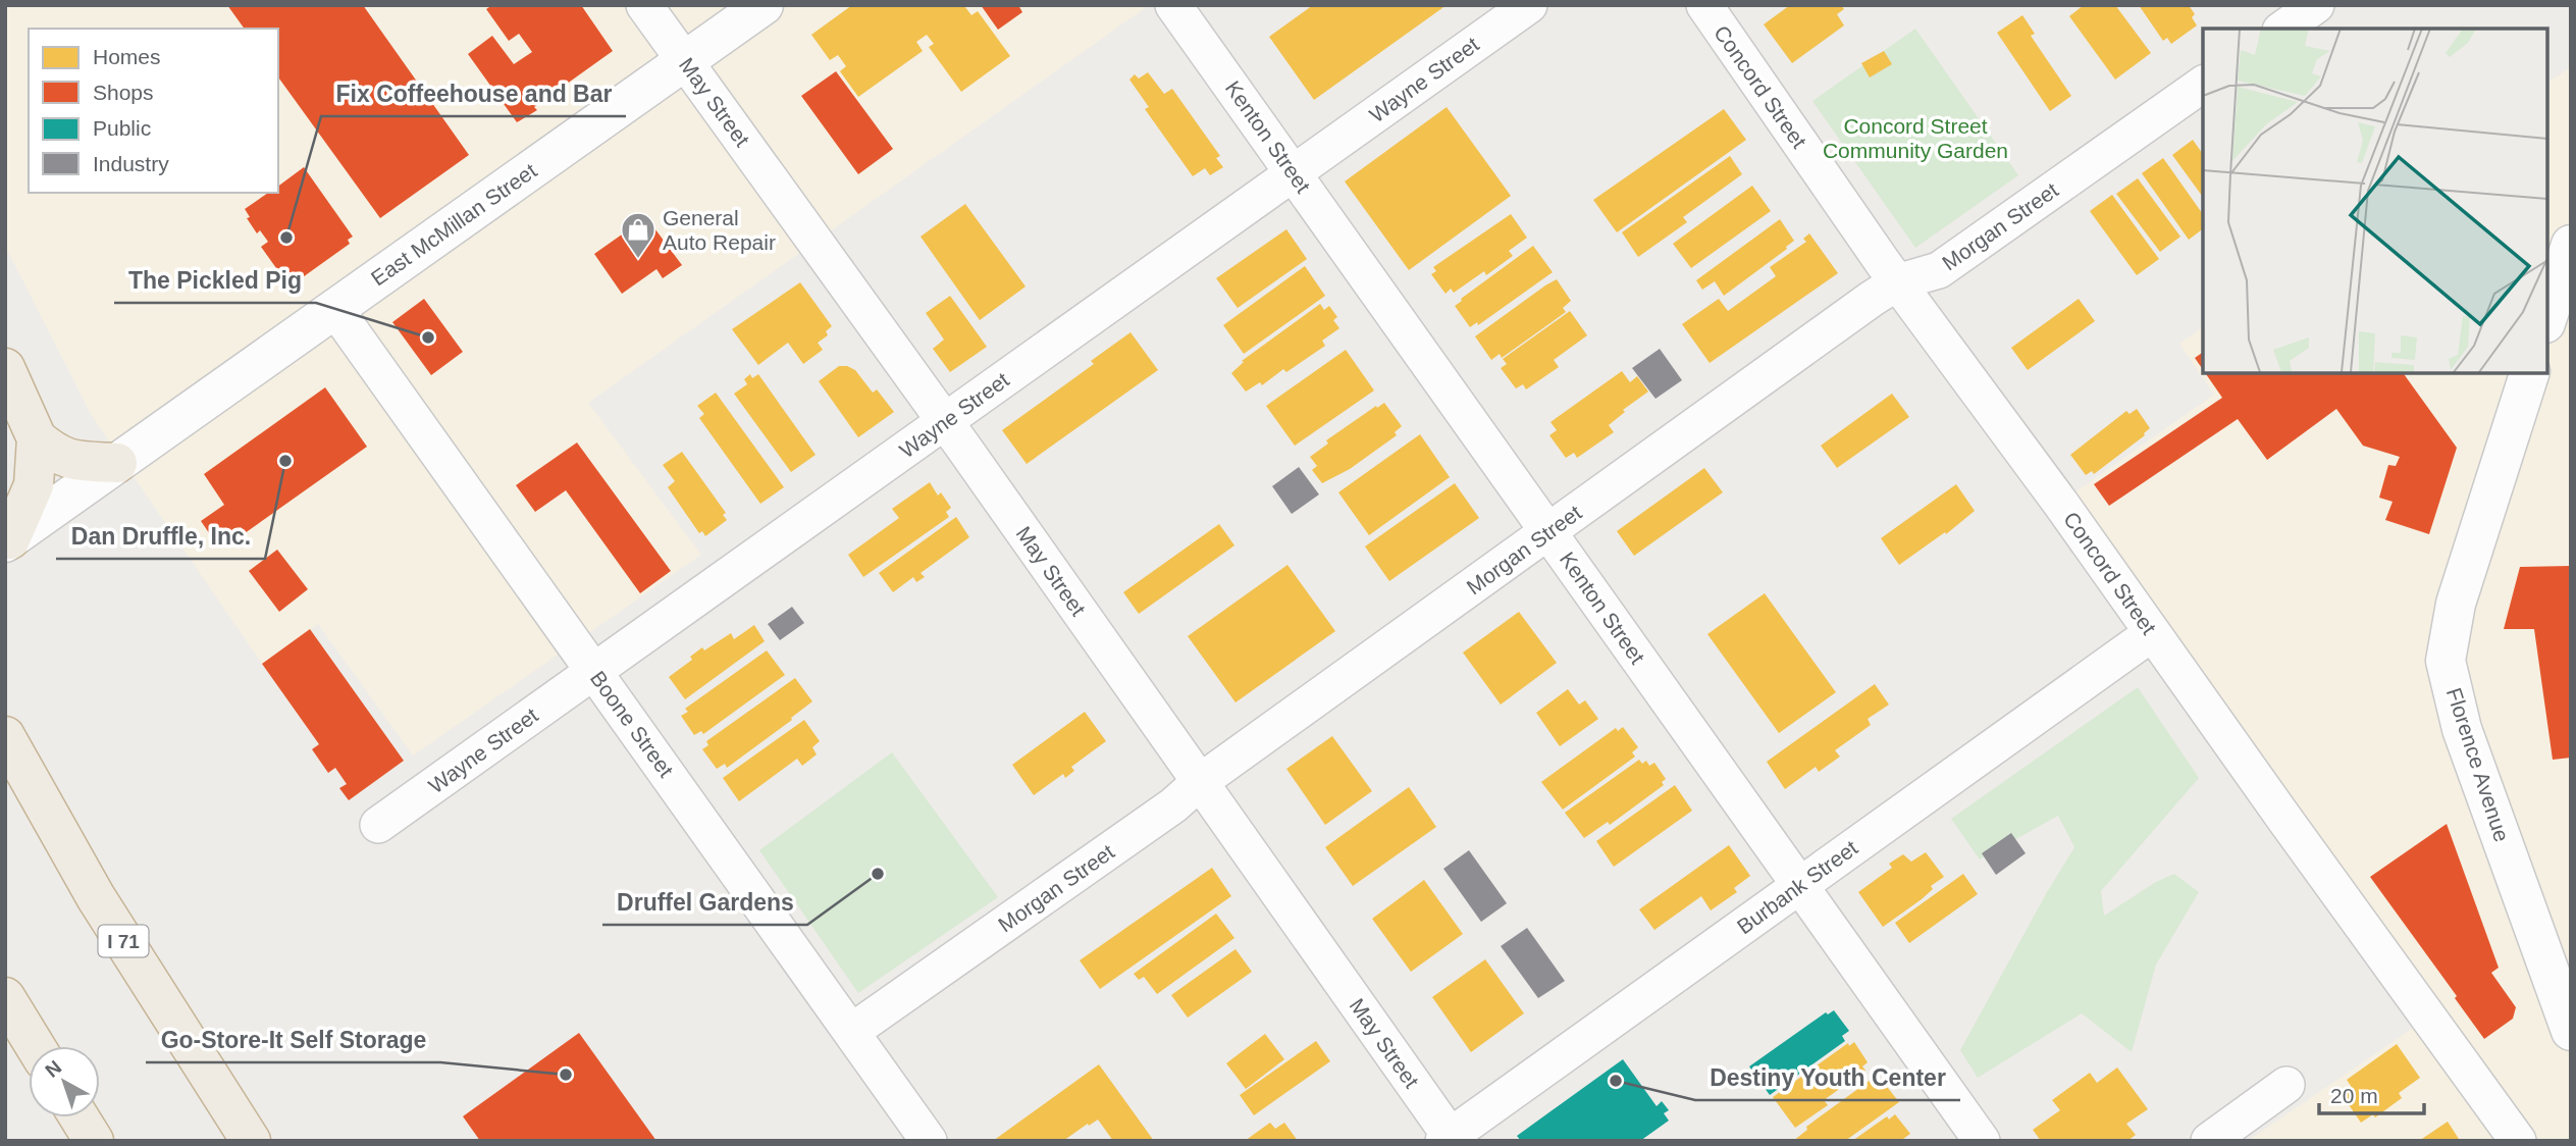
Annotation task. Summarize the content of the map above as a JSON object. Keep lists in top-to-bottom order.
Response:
{
  "streets": {
    "highway": ["I 71"],
    "main road": ["East McMillan Street", "Florence Avenue"],
    "street": [
      "Wayne Street",
      "Concord Street",
      "May Street",
      "Kenton Street",
      "Morgan Street",
      "Boone Street",
      "Burbank Street"
    ]
  },
  "crossings": [
    ["Wayne Street", "May Street"],
    ["Wayne Street", "Kenton Street"],
    ["Wayne Street", "Boone Street"],
    ["Concord Street", "Morgan Street"],
    ["Concord Street", "Burbank Street"],
    ["May Street", "East McMillan Street"],
    ["May Street", "Morgan Street"],
    ["May Street", "Burbank Street"],
    ["Kenton Street", "Morgan Street"],
    ["Kenton Street", "Burbank Street"],
    ["East McMillan Street", "Boone Street"],
    ["Morgan Street", "Boone Street"]
  ],
  "parks": ["Concord Street Community Garden"],
  "places": {
    "other": [
      "Fix Coffeehouse and Bar",
      "The Pickled Pig",
      "Dan Druffle, Inc.",
      "Druffel Gardens",
      "Go-Store-It Self Storage",
      "Destiny Youth Center"
    ],
    "shop": ["General Auto Repair"]
  },
  "legend": [
    "Homes",
    "Shops",
    "Public",
    "Industry"
  ],
  "scale_bar": "20 m",
  "north": "top left"
}
